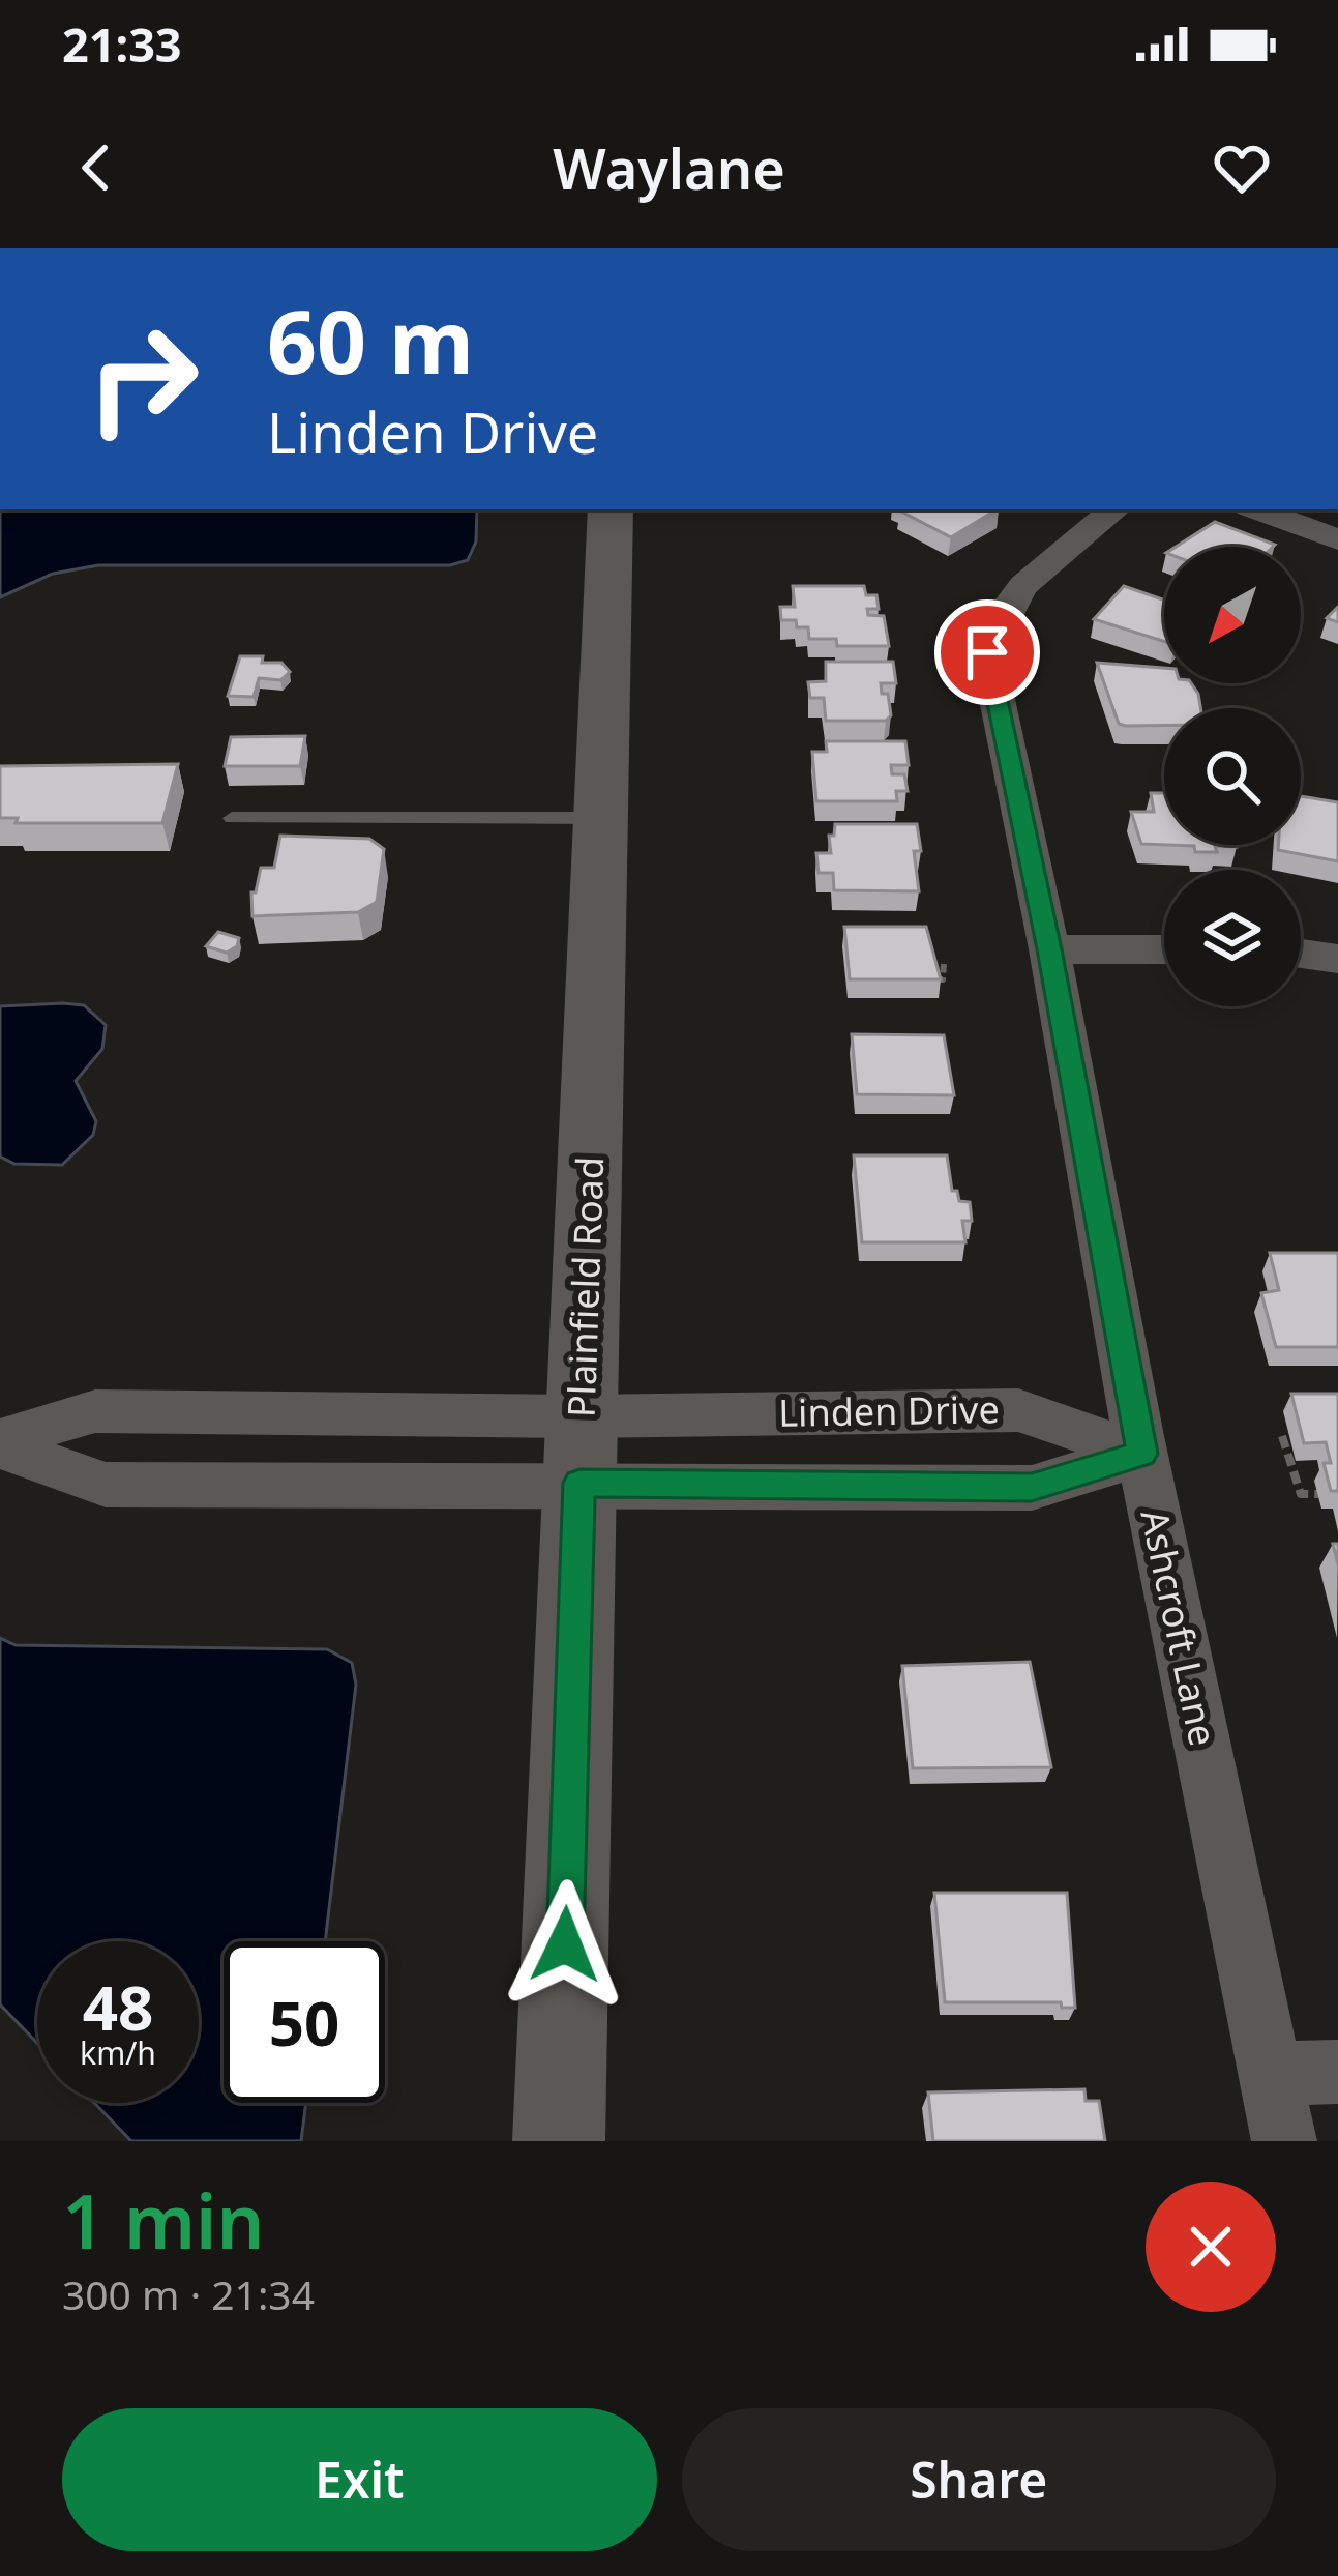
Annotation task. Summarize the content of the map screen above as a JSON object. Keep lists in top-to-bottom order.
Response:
{
  "streets": {
    "main road": ["Plainfield Road"],
    "street": ["Linden Drive", "Ashcroft Lane"]
  },
  "crossings": [
    ["Plainfield Road", "Linden Drive"],
    ["Linden Drive", "Ashcroft Lane"]
  ],
  "north": "bottom left",
  "page": {
    "status": "21:33",
    "header": "Waylane",
    "turn": ["60 m", "Linden Drive"],
    "speed": "48 km/h",
    "limit": "50",
    "heading": ["1 min", "300 m · 21:34"],
    "buttons": ["Exit", "Share"]
  }
}
